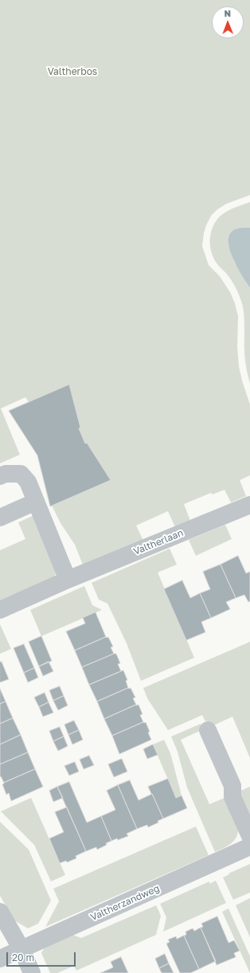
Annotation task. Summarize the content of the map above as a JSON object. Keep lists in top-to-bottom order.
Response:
{
  "streets": {
    "street": ["Valtherlaan", "Valtherzandweg"]
  },
  "parks": ["Valtherbos"],
  "scale_bar": "20 m",
  "north": "top"
}
